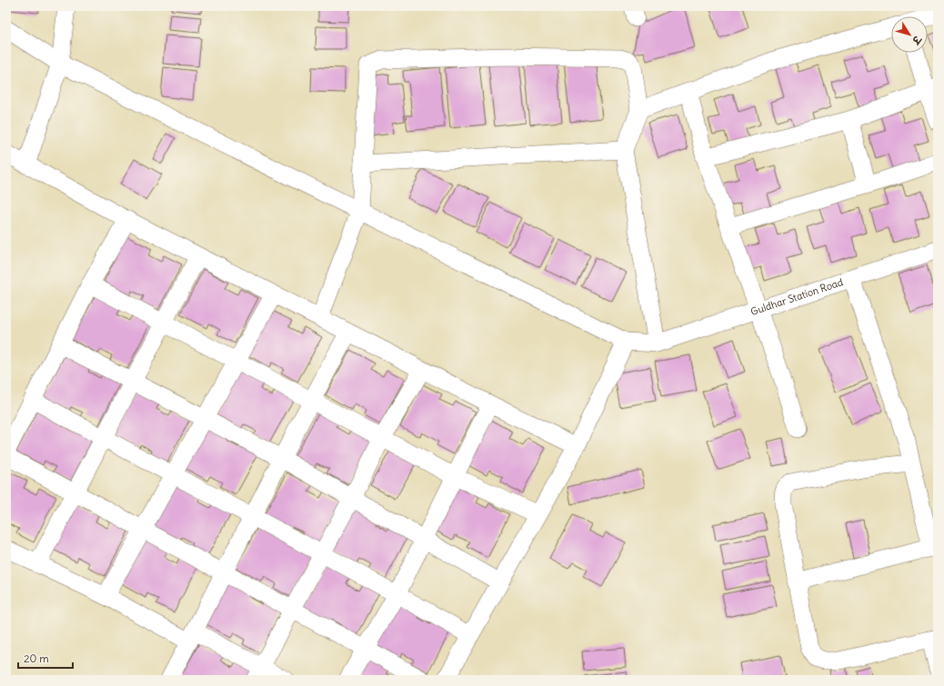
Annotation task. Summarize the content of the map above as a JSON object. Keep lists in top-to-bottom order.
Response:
{
  "streets": {
    "street": ["Guldhar Station Road"]
  },
  "scale_bar": "20 m",
  "north": "bottom right"
}
